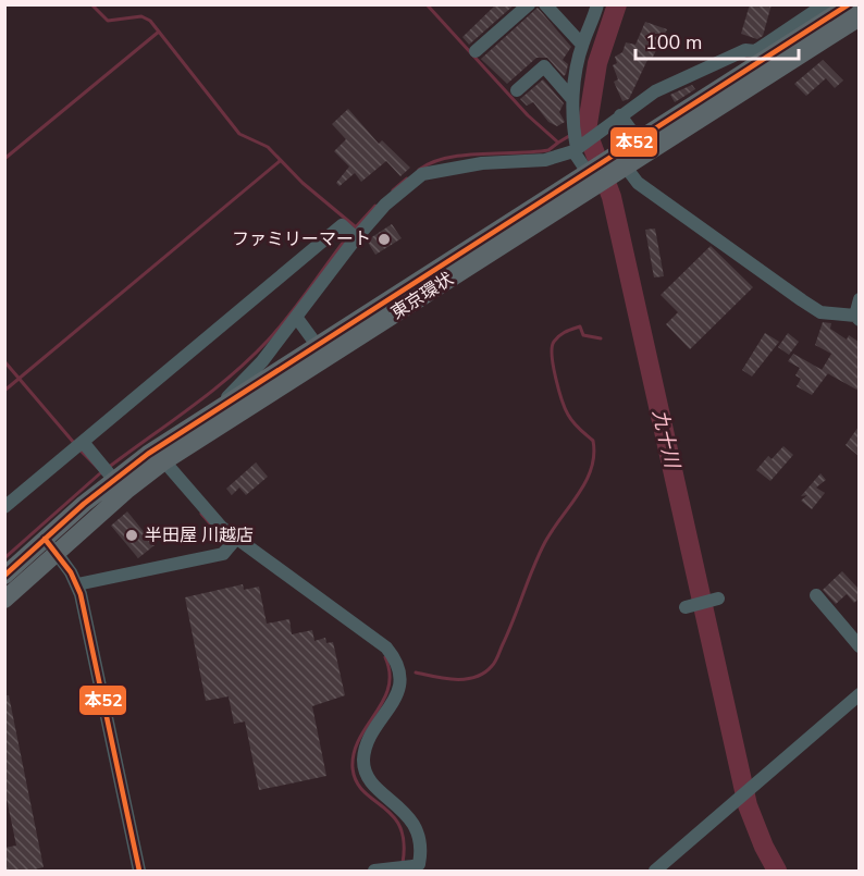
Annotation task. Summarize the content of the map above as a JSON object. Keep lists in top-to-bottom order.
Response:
{
  "streets": {
    "highway": ["東京環状"]
  },
  "water": ["九十川"],
  "places": ["ファミリーマート", "半田屋 川越店"],
  "lines": ["transit line 本52"],
  "scale_bar": "100 m"
}
